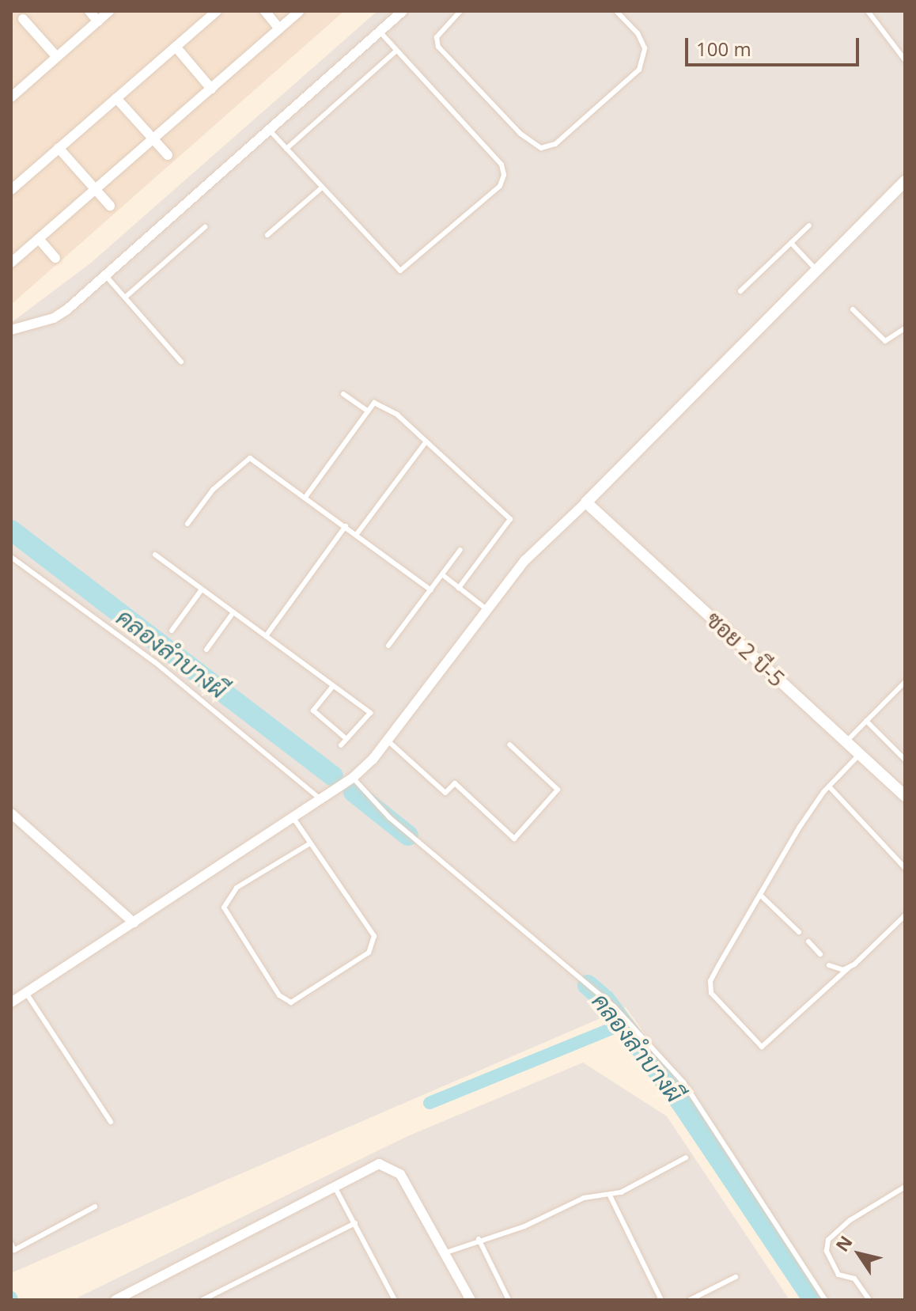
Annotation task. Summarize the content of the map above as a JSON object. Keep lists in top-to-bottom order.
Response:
{
  "streets": {
    "street": ["ซอย 2 บี-5"]
  },
  "water": ["คลองลำบางผี"],
  "scale_bar": "100 m",
  "north": "top left"
}
